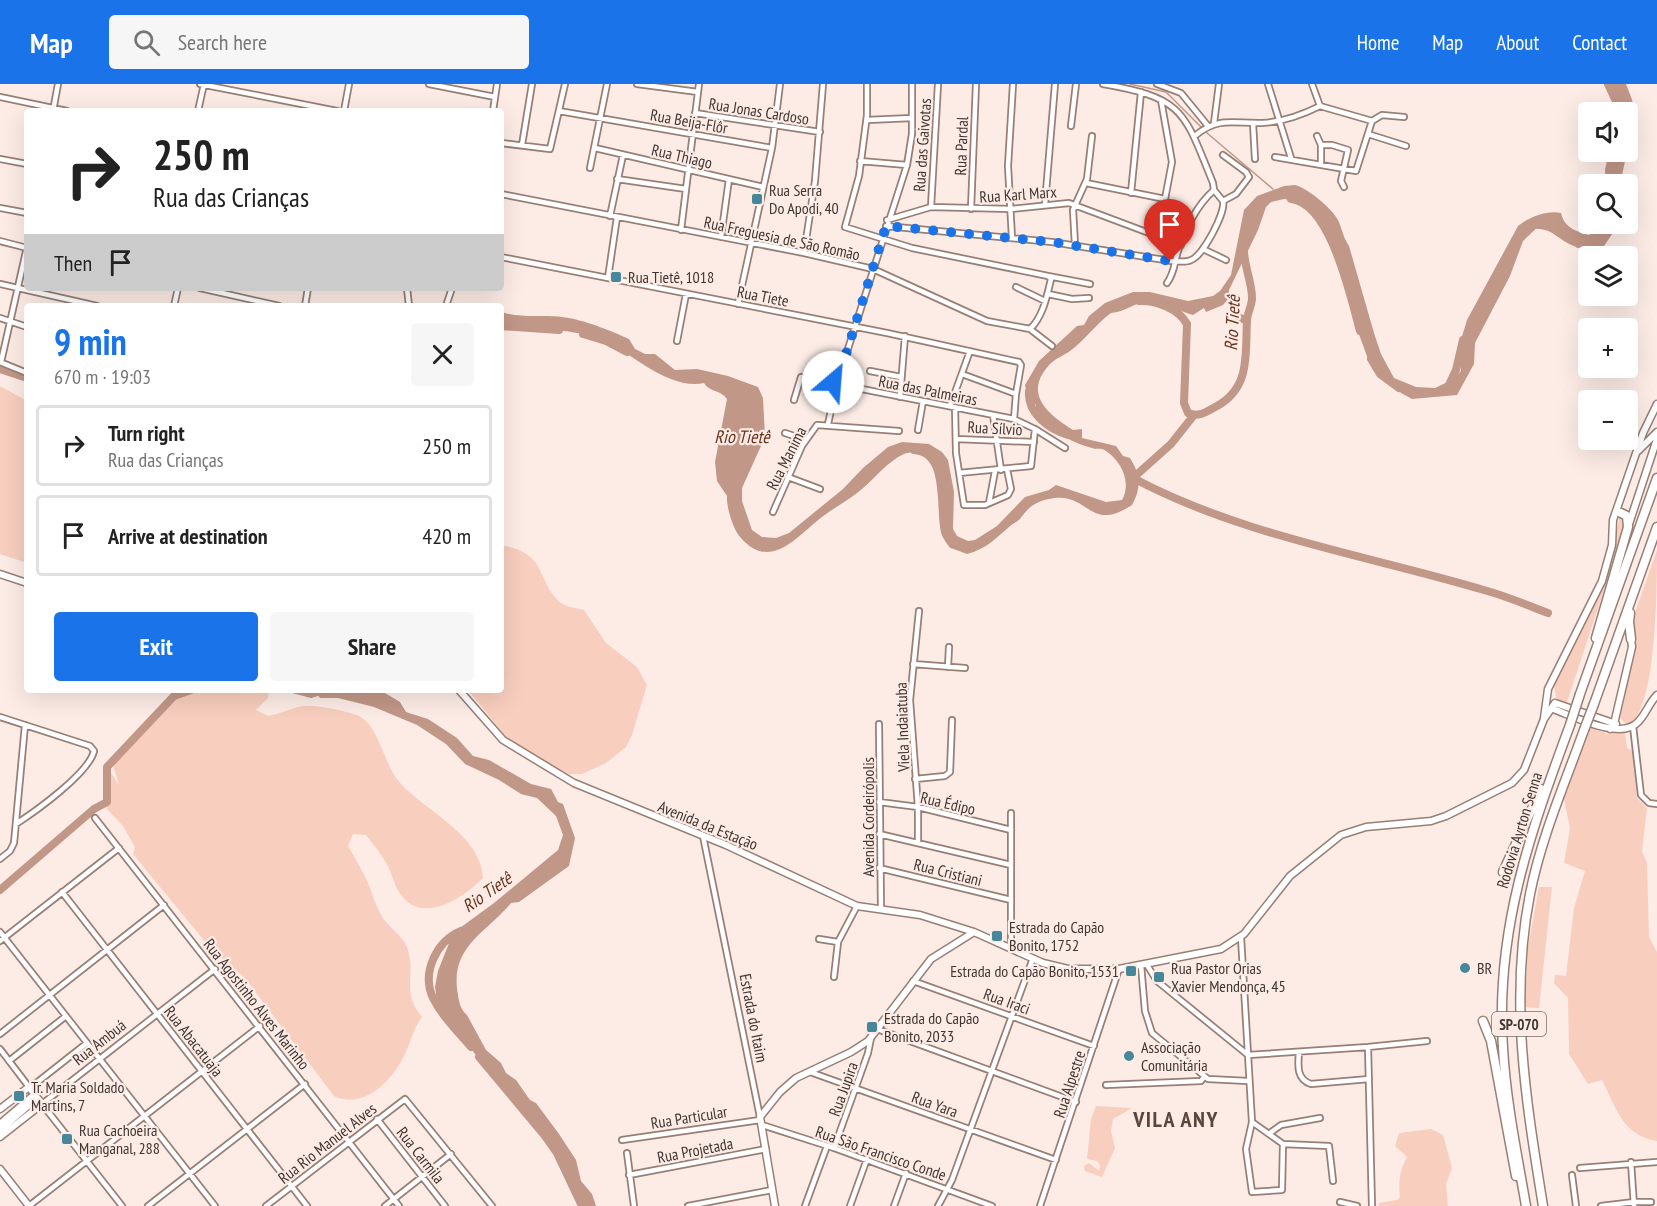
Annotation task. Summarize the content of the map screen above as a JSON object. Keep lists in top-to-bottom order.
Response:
{
  "streets": {
    "highway": ["Rodovia Ayrton Senna", "SP-070"],
    "street": [
      "Rua Jonas Cardoso",
      "Rua Beija-Flôr",
      "Rua das Gaivotas",
      "Rua Pardal",
      "Rua Thiago",
      "Rua Karl Marx",
      "Rua Freguesia de São Romão",
      "Rua Tiete",
      "Rua das Palmeiras",
      "Rua Sílvio",
      "Rua Manima",
      "Viela Indaiatuba",
      "Rua Édipo",
      "Avenida Cordeirópolis",
      "Avenida da Estação",
      "Rua Cristiani",
      "Rua Iraci",
      "Rua Agostinho Alves Marinho",
      "Estrada do Itaim",
      "Rua Abacatuaja",
      "Rua Ambuá",
      "Rua Alpestre",
      "Rua Jupira",
      "Rua Yara",
      "Rua Particular",
      "Rua Rio Manuel Alves",
      "Rua Projetada",
      "Rua São Francisco Conde",
      "Rua Carmila"
    ]
  },
  "crossings": [
    ["Rua das Gaivotas", "Rua Karl Marx"],
    ["Rua Pardal", "Rua Karl Marx"],
    ["Rua Karl Marx", "Rua Manima"],
    ["Rua Freguesia de São Romão", "Rua Manima"],
    ["Rua Tiete", "Rua Manima"],
    ["Rua das Palmeiras", "Rua Manima"],
    ["Viela Indaiatuba", "Rua Édipo"],
    ["Rua Édipo", "Avenida Cordeirópolis"],
    ["Avenida Cordeirópolis", "Avenida da Estação"],
    ["Avenida Cordeirópolis", "Rua Cristiani"],
    ["Avenida da Estação", "Estrada do Itaim"],
    ["Avenida da Estação", "Rua Alpestre"],
    ["Rua Iraci", "Rua Alpestre"],
    ["Rua Agostinho Alves Marinho", "Rua Ambuá"],
    ["Rua Agostinho Alves Marinho", "Rua Rio Manuel Alves"],
    ["Estrada do Itaim", "Rua Particular"],
    ["Estrada do Itaim", "Rua Projetada"],
    ["Estrada do Itaim", "Rua São Francisco Conde"],
    ["Rua Abacatuaja", "Rua Ambuá"],
    ["Rua Abacatuaja", "Rua Rio Manuel Alves"],
    ["Rua Alpestre", "Rua Yara"],
    ["Rua Jupira", "Rua Yara"],
    ["Rua Jupira", "Rua São Francisco Conde"],
    ["Rua Particular", "Rua São Francisco Conde"],
    ["Rua Rio Manuel Alves", "Rua Carmila"]
  ],
  "districts": ["VILA ANY"],
  "water": ["Rio Tietê"],
  "places": {
    "transit": [
      "Rua Serra Do Apodi, 40",
      "Rua Tietê, 1018",
      "Estrada do Capão Bonito, 1752",
      "Estrada do Capão Bonito, 1531",
      "Rua Pastor Orias Xavier Mendonça, 45",
      "Estrada do Capão Bonito, 2033",
      "Tr. Maria Soldado Martins, 7",
      "Rua Cachoeira Manganal, 288"
    ],
    "other": ["BR", "Associação Comunitária"]
  },
  "page": {
    "header": "Map",
    "search": "Search here",
    "nav": [
      "Home",
      "Map",
      "About",
      "Contact"
    ],
    "map_buttons": ["+", "−"],
    "turn": ["250 m", "Rua das Crianças"],
    "then": "Then",
    "heading": ["9 min", "670 m · 19:03"],
    "list": [
      {
        "name": "Turn right",
        "note": "Rua das Crianças",
        "value": "250 m"
      },
      {
        "name": "Arrive at destination",
        "value": "420 m"
      }
    ],
    "buttons": ["Exit", "Share"]
  }
}
